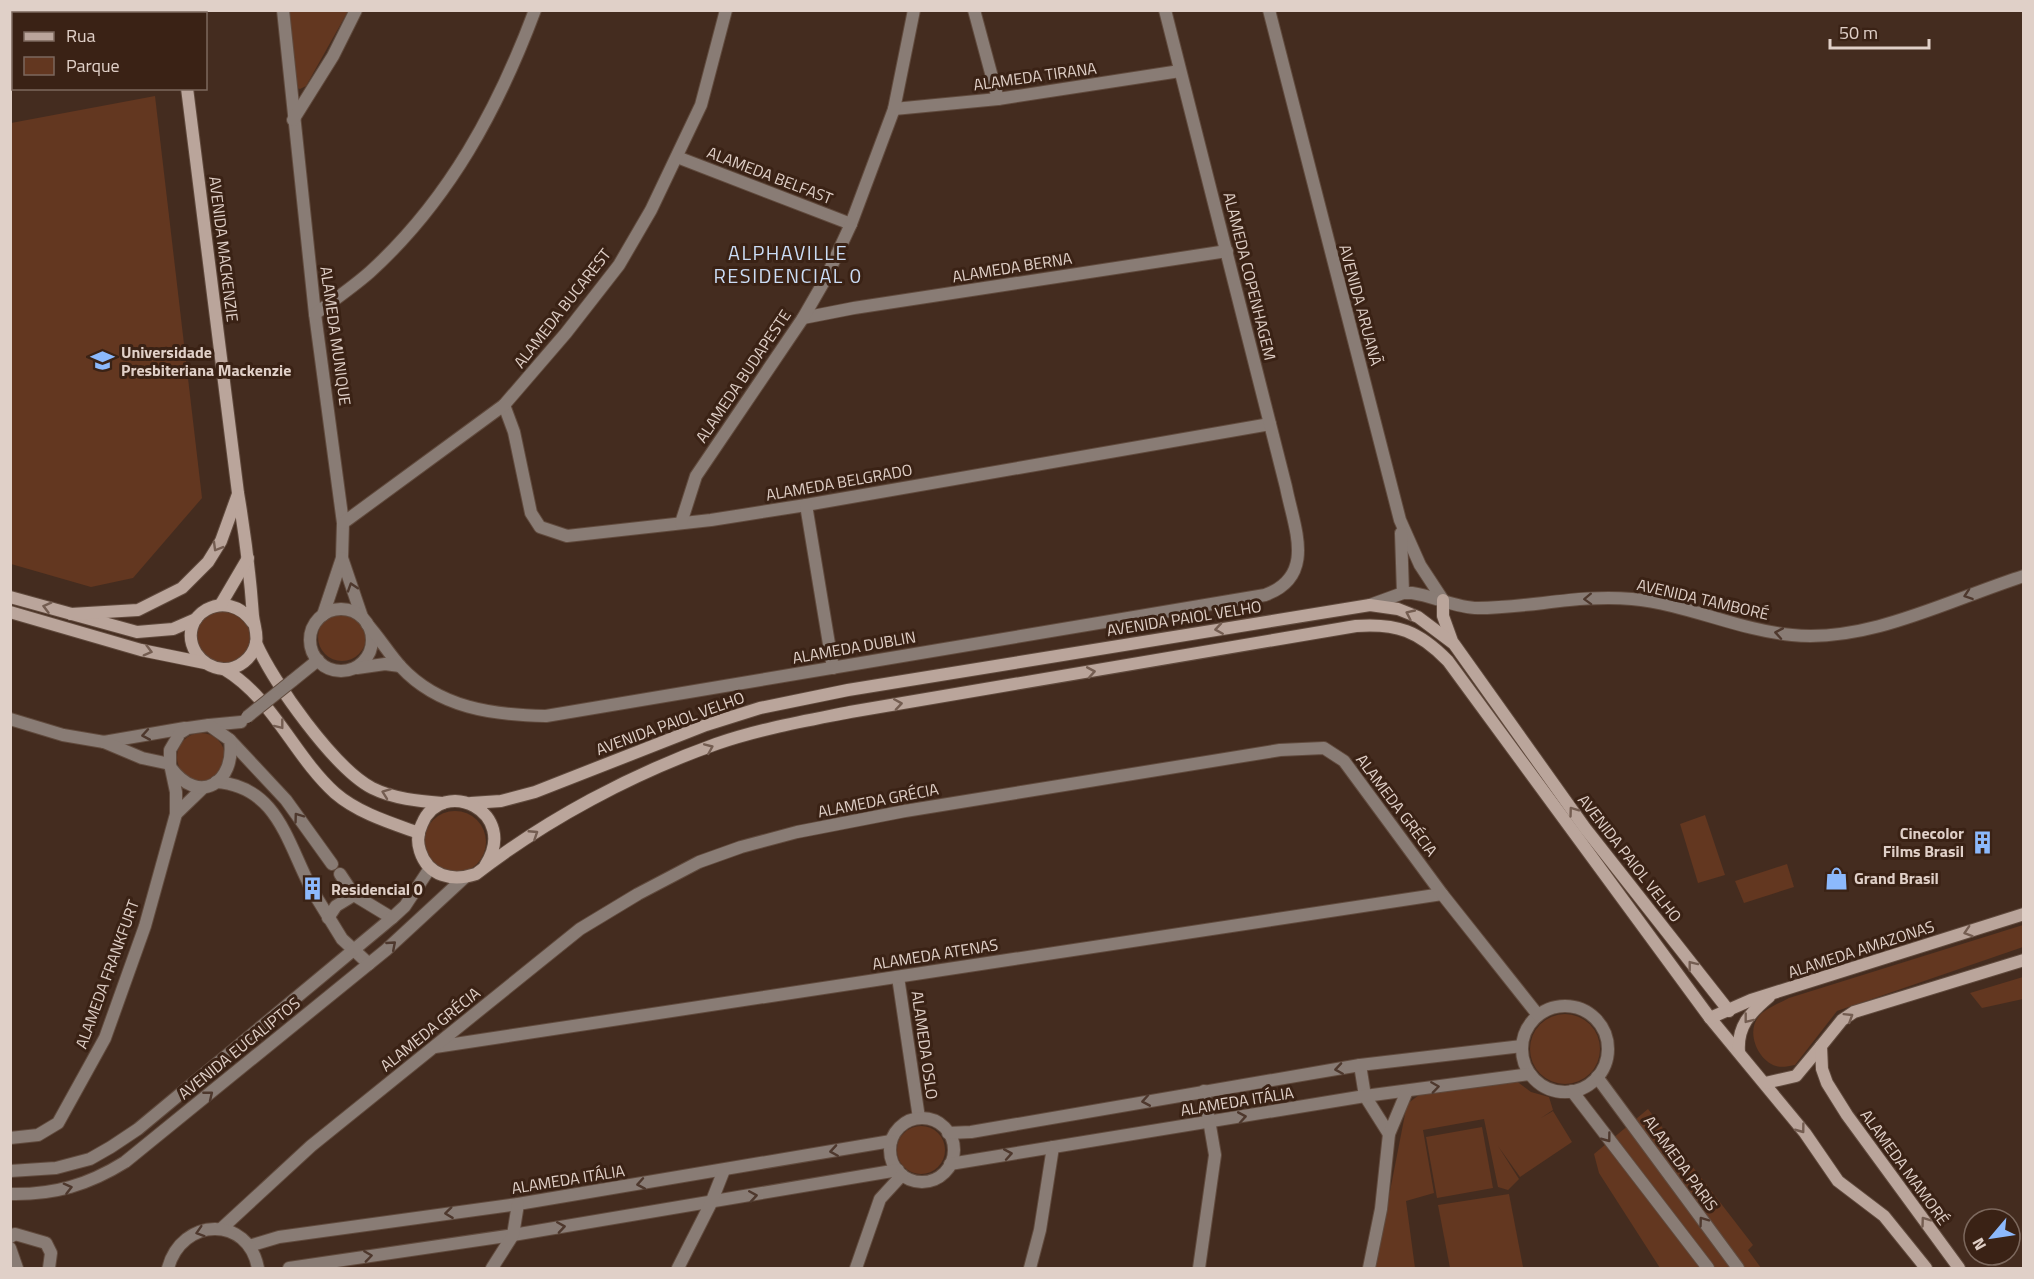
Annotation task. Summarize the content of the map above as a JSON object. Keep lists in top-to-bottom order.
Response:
{
  "streets": {
    "main road": [
      "AVENIDA MACKENZIE",
      "AVENIDA PAIOL VELHO",
      "ALAMEDA AMAZONAS",
      "ALAMEDA MAMORÉ"
    ],
    "street": [
      "ALAMEDA TIRANA",
      "ALAMEDA BELFAST",
      "ALAMEDA BERNA",
      "ALAMEDA COPENHAGEM",
      "AVENIDA ARUANÃ",
      "ALAMEDA BUCAREST",
      "ALAMEDA MUNIQUE",
      "ALAMEDA BUDAPESTE",
      "ALAMEDA BELGRADO",
      "AVENIDA TAMBORÉ",
      "ALAMEDA DUBLIN",
      "ALAMEDA GRÉCIA",
      "ALAMEDA ATENAS",
      "ALAMEDA FRANKFURT",
      "ALAMEDA OSLO",
      "AVENIDA EUCALIPTOS",
      "ALAMEDA ITÁLIA",
      "ALAMEDA PARIS"
    ]
  },
  "crossings": [
    ["ALAMEDA TIRANA", "ALAMEDA COPENHAGEM"],
    ["ALAMEDA TIRANA", "ALAMEDA BUDAPESTE"],
    ["ALAMEDA BELFAST", "ALAMEDA BUCAREST"],
    ["ALAMEDA BELFAST", "ALAMEDA BUDAPESTE"],
    ["AVENIDA MACKENZIE", "AVENIDA PAIOL VELHO"],
    ["ALAMEDA BERNA", "ALAMEDA COPENHAGEM"],
    ["ALAMEDA BERNA", "ALAMEDA BUDAPESTE"],
    ["ALAMEDA COPENHAGEM", "ALAMEDA BELGRADO"],
    ["ALAMEDA COPENHAGEM", "ALAMEDA DUBLIN"],
    ["AVENIDA ARUANÃ", "AVENIDA TAMBORÉ"],
    ["ALAMEDA BUCAREST", "ALAMEDA MUNIQUE"],
    ["ALAMEDA BUCAREST", "ALAMEDA BELGRADO"],
    ["ALAMEDA MUNIQUE", "ALAMEDA DUBLIN"],
    ["ALAMEDA BUDAPESTE", "ALAMEDA BELGRADO"],
    ["AVENIDA TAMBORÉ", "AVENIDA PAIOL VELHO"],
    ["AVENIDA PAIOL VELHO", "ALAMEDA AMAZONAS"],
    ["AVENIDA PAIOL VELHO", "AVENIDA EUCALIPTOS"],
    ["ALAMEDA GRÉCIA", "ALAMEDA ATENAS"],
    ["ALAMEDA GRÉCIA", "ALAMEDA ITÁLIA"],
    ["ALAMEDA GRÉCIA", "ALAMEDA PARIS"],
    ["ALAMEDA ATENAS", "ALAMEDA OSLO"],
    ["ALAMEDA OSLO", "ALAMEDA ITÁLIA"],
    ["ALAMEDA ITÁLIA", "ALAMEDA PARIS"]
  ],
  "one_way": ["AVENIDA TAMBORÉ"],
  "districts": ["ALPHAVILLE RESIDENCIAL 0"],
  "places": {
    "school or university": ["Universidade Presbiteriana Mackenzie"],
    "building": ["Cinecolor Films Brasil", "Residencial 0"],
    "shop": ["Grand Brasil"]
  },
  "legend": ["Rua", "Parque"],
  "scale_bar": "50 m",
  "north": "bottom left"
}
